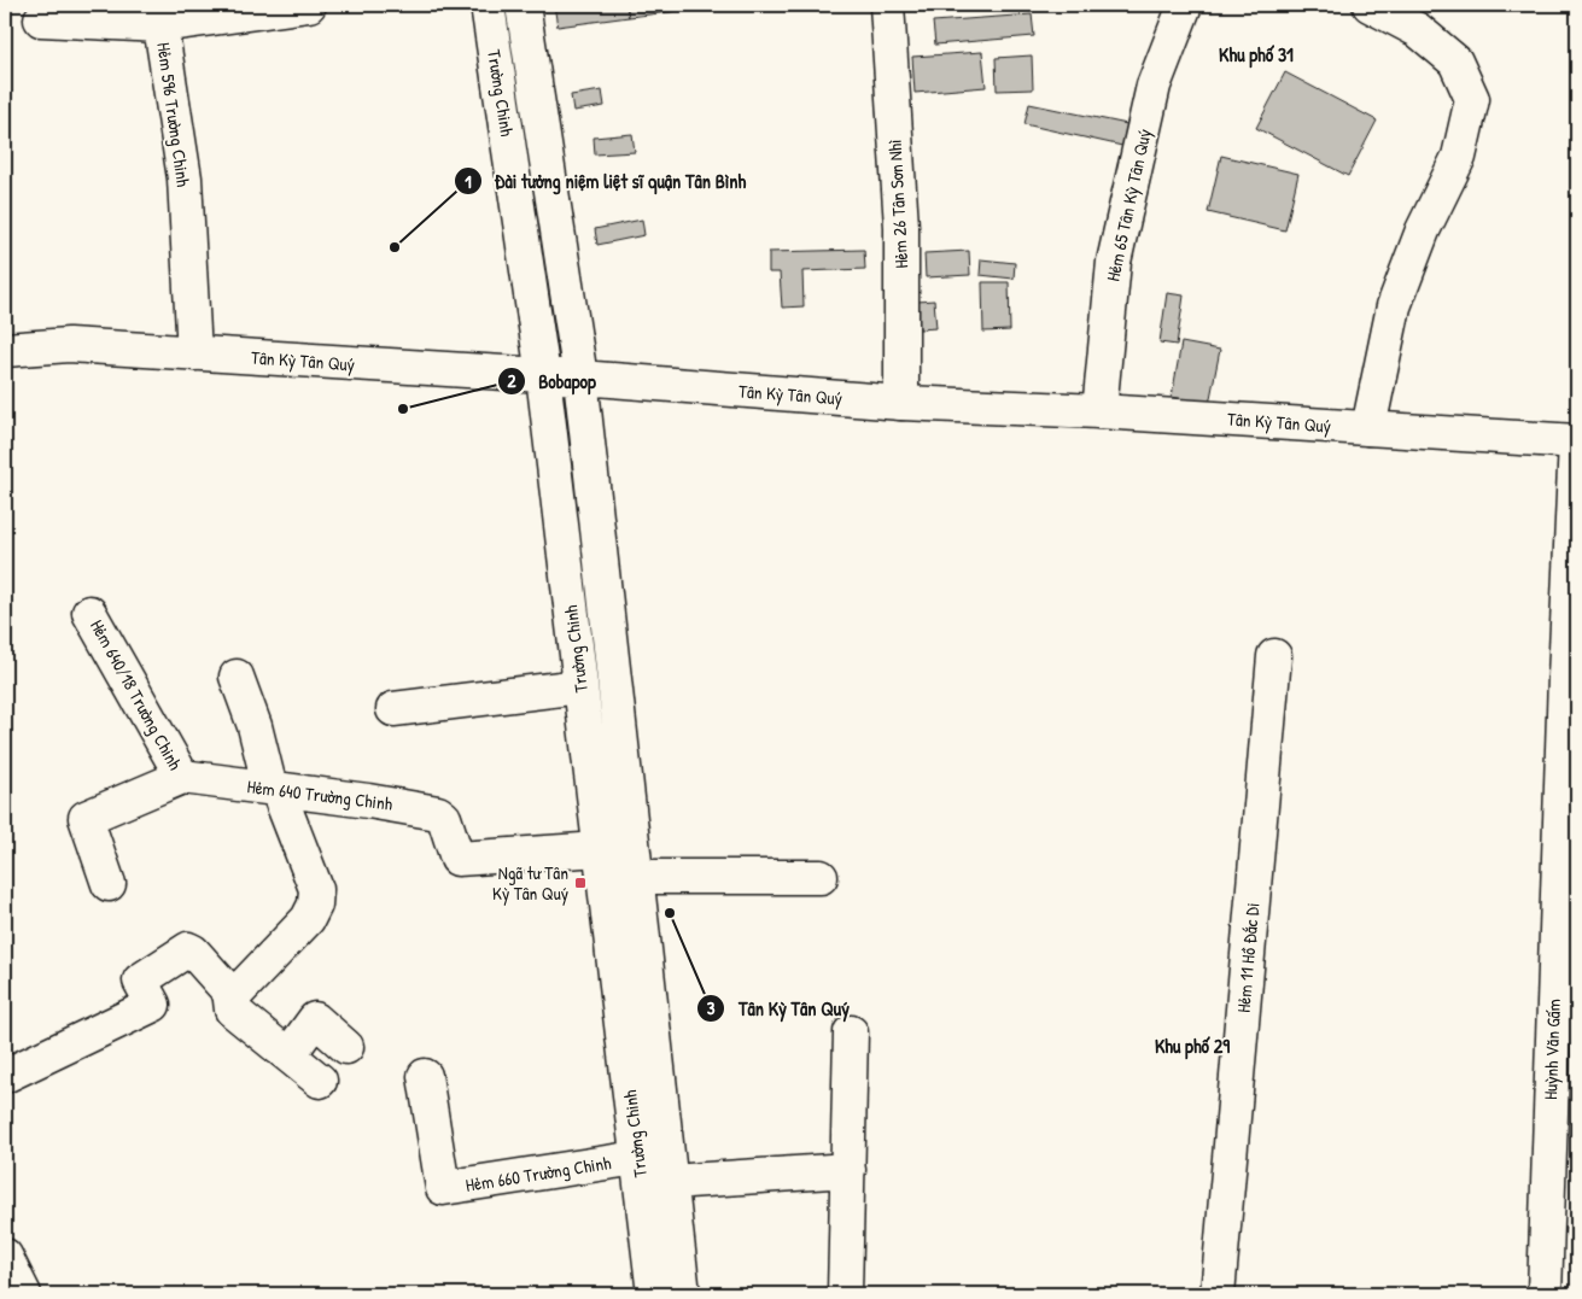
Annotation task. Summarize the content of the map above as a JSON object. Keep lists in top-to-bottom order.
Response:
{
  "streets": {
    "main road": [
      "Trường Chinh",
      "Hẻm 596 Trường Chinh",
      "Hẻm 26 Tân Sơn Nhì",
      "Hẻm 65 Tân Kỳ Tân Quý",
      "Tân Kỳ Tân Quý",
      "Hẻm 640/18 Trường Chinh",
      "Hẻm 640 Trường Chinh",
      "Hẻm 11 Hồ Đắc Di",
      "Huỳnh Văn Gấm",
      "Hẻm 660 Trường Chinh"
    ]
  },
  "crossings": [
    ["Trường Chinh", "Tân Kỳ Tân Quý"],
    ["Trường Chinh", "Hẻm 640 Trường Chinh"],
    ["Trường Chinh", "Hẻm 660 Trường Chinh"],
    ["Hẻm 596 Trường Chinh", "Tân Kỳ Tân Quý"],
    ["Hẻm 26 Tân Sơn Nhì", "Tân Kỳ Tân Quý"],
    ["Hẻm 65 Tân Kỳ Tân Quý", "Tân Kỳ Tân Quý"],
    ["Tân Kỳ Tân Quý", "Huỳnh Văn Gấm"],
    ["Hẻm 640/18 Trường Chinh", "Hẻm 640 Trường Chinh"]
  ],
  "districts": ["Khu phố 31", "Khu phố 29"],
  "places": {
    "other": ["Đài tưởng niệm liệt sĩ quận Tân Bình", "Bobapop", "Tân Kỳ Tân Quý"],
    "transit": ["Ngã tư Tân Kỳ Tân Quý"]
  }
}
